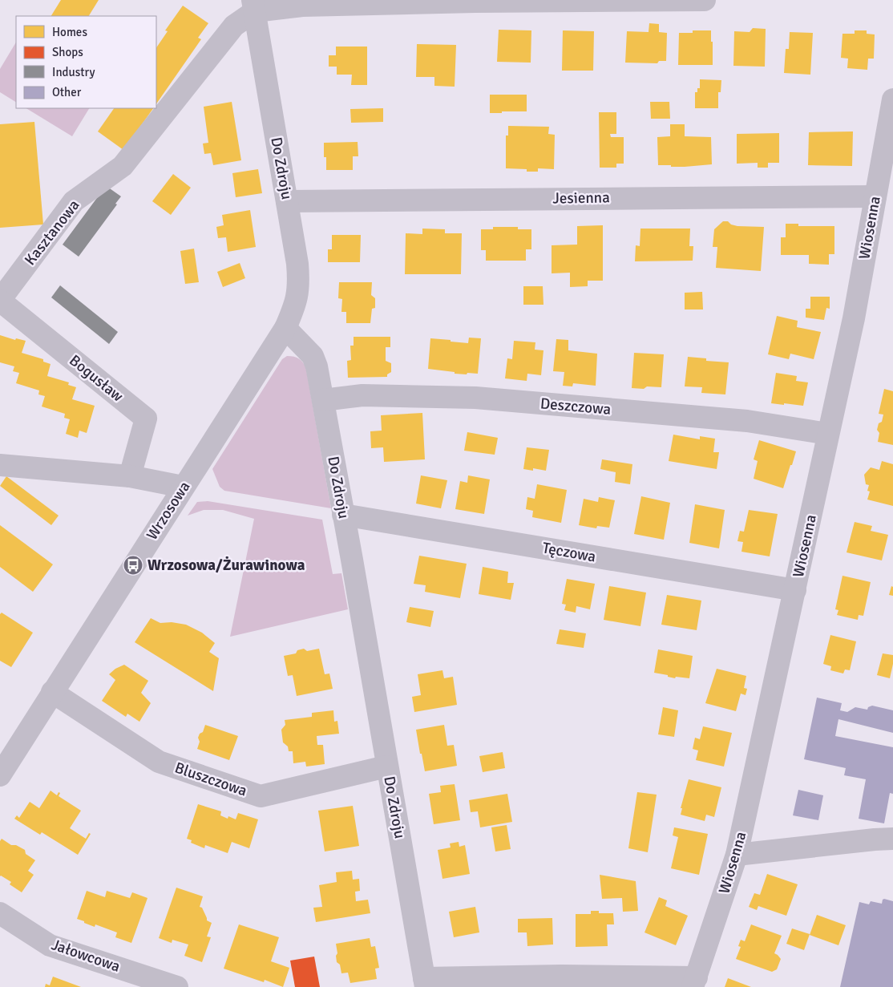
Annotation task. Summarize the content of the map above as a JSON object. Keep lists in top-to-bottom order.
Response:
{
  "streets": {
    "street": [
      "Do Zdroju",
      "Jesienna",
      "Wiosenna",
      "Kasztanowa",
      "Bogusław",
      "Deszczowa",
      "Wrzosowa",
      "Tęczowa",
      "Bluszczowa",
      "Jałowcowa"
    ]
  },
  "crossings": [
    ["Do Zdroju", "Jesienna"],
    ["Do Zdroju", "Kasztanowa"],
    ["Do Zdroju", "Deszczowa"],
    ["Do Zdroju", "Wrzosowa"],
    ["Do Zdroju", "Tęczowa"],
    ["Do Zdroju", "Bluszczowa"],
    ["Jesienna", "Wiosenna"],
    ["Wiosenna", "Deszczowa"],
    ["Wiosenna", "Tęczowa"],
    ["Kasztanowa", "Bogusław"],
    ["Wrzosowa", "Bluszczowa"]
  ],
  "places": {
    "bus stop": ["Wrzosowa/Żurawinowa"]
  },
  "legend": [
    "Homes",
    "Shops",
    "Industry",
    "Other"
  ]
}
